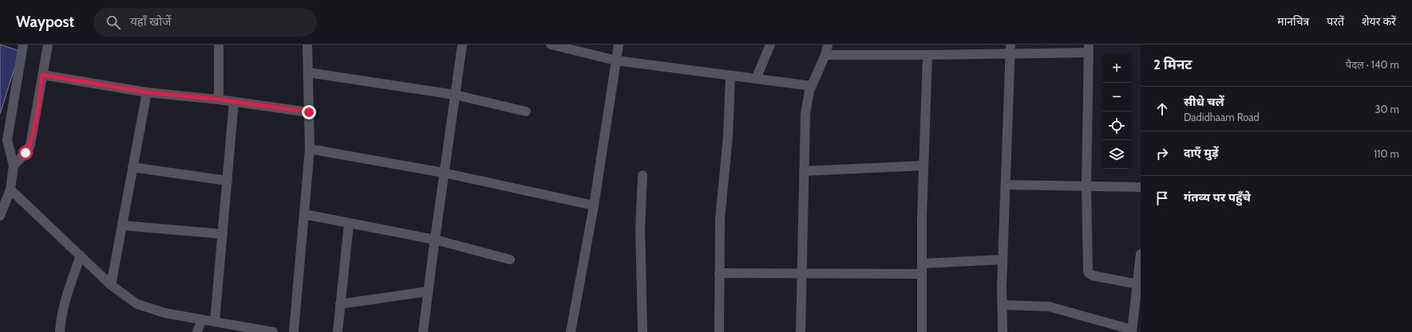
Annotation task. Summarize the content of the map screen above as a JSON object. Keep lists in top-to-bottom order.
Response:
{
  "page": {
    "header": "Waypost",
    "search": "यहाँ खोजें",
    "nav": ["मानचित्र", "परतें", "शेयर करें"],
    "heading": ["2 मिनट", "पैदल · 140 m"],
    "map_buttons": ["+", "−"],
    "list": [
      ["सीधे चलें", "Dadidhaam Road", "30 m"],
      ["दाएँ मुड़ें", "110 m"],
      "गंतव्य पर पहुँचे"
    ]
  }
}
